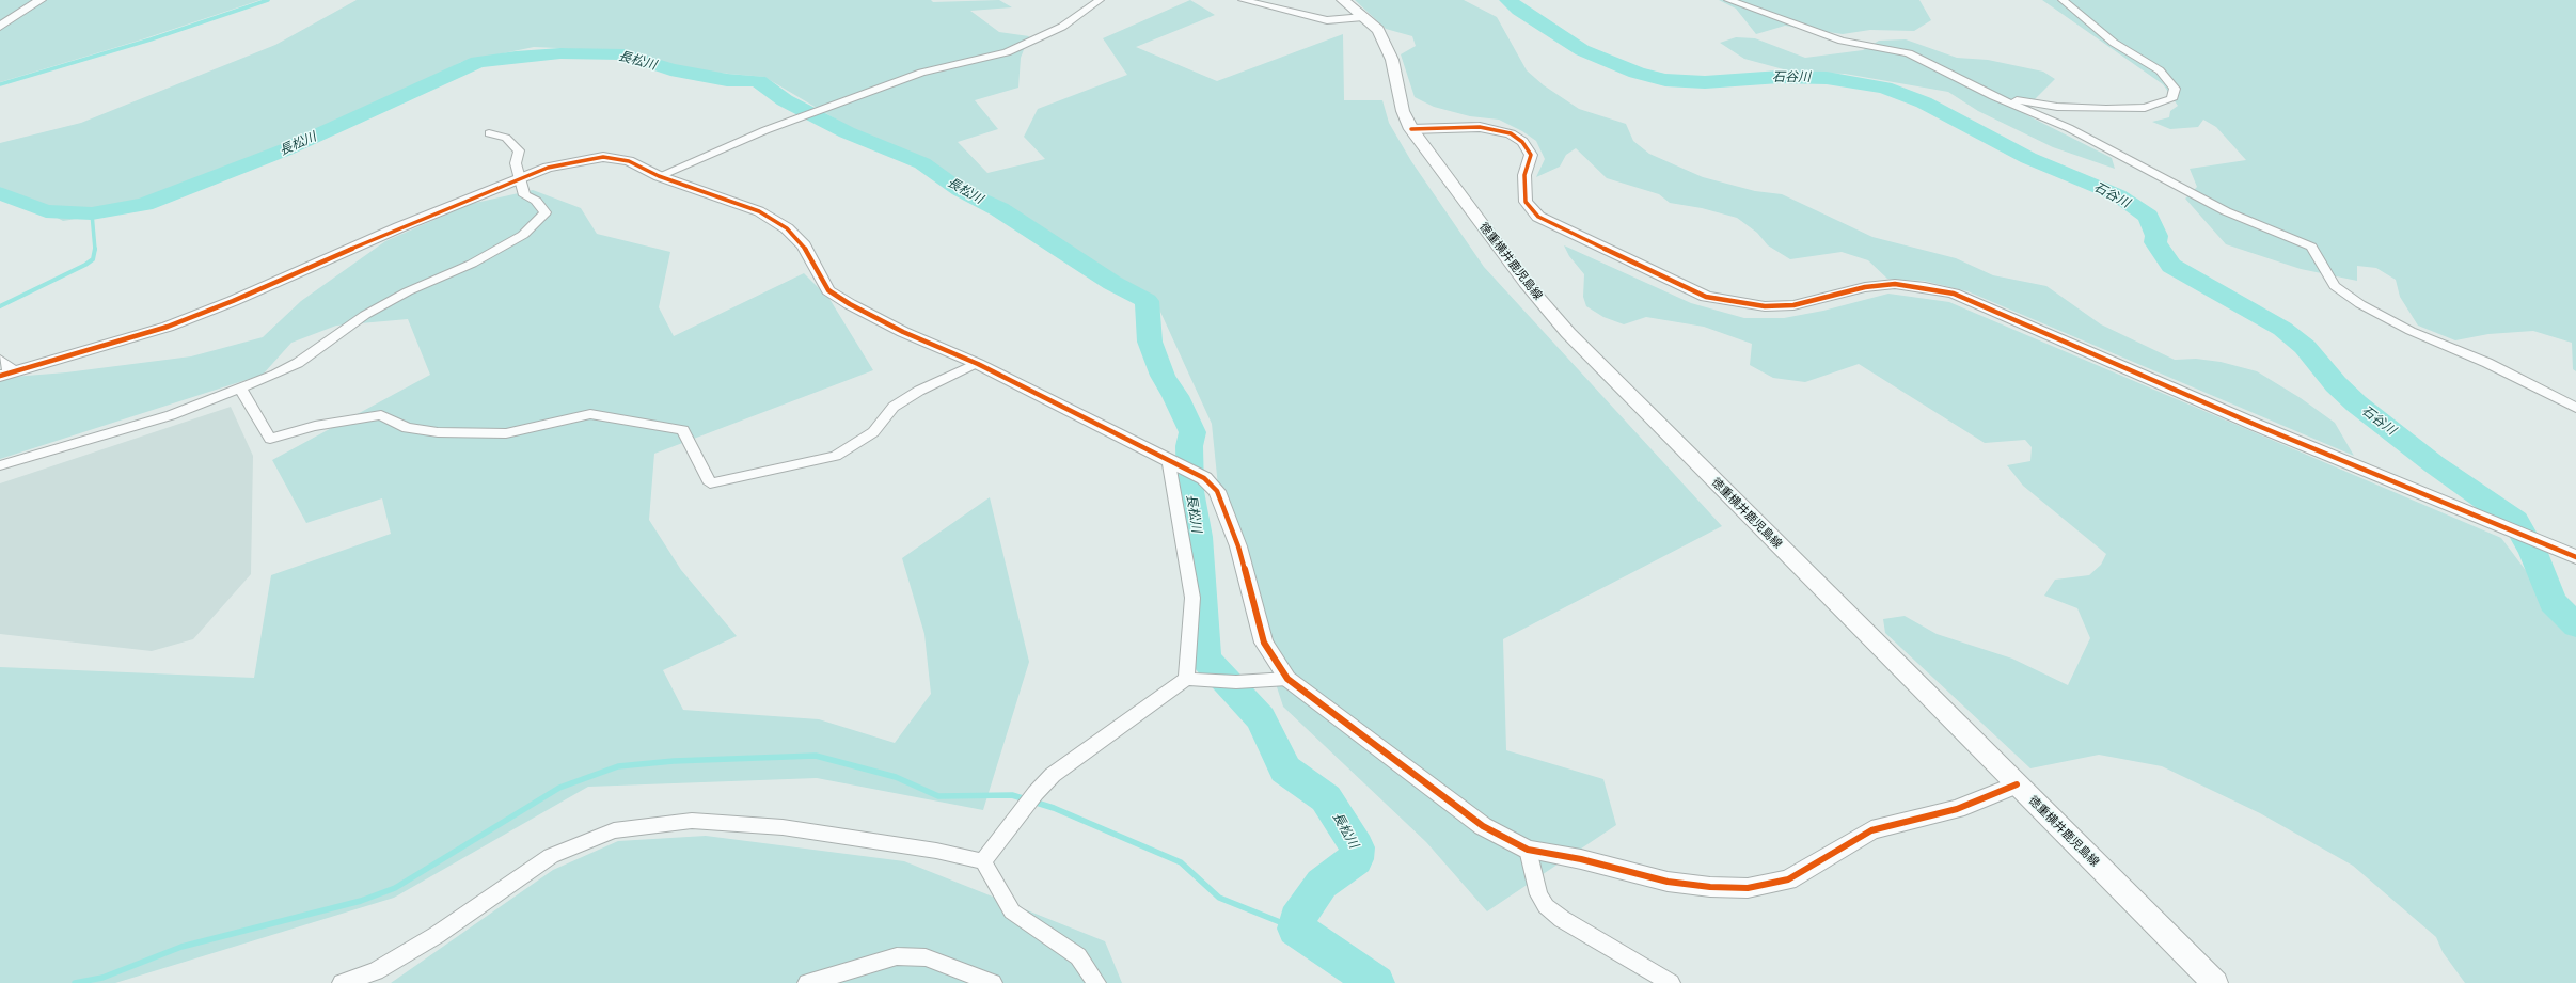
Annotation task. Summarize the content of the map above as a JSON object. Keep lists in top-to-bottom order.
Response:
{
  "streets": {
    "main road": ["徳重横井鹿児島線"]
  },
  "water": ["長松川", "石谷川"]
}
